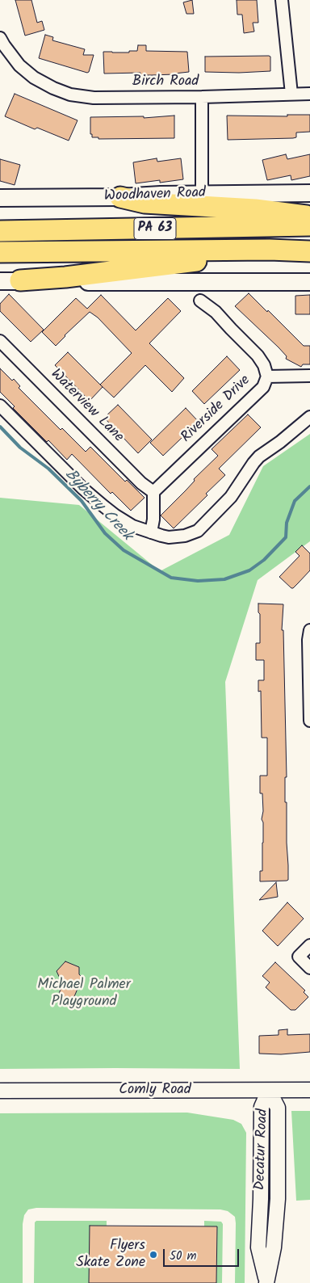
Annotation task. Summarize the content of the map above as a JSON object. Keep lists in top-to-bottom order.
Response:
{
  "streets": {
    "highway": ["PA 63"],
    "main road": ["Woodhaven Road"],
    "street": [
      "Birch Road",
      "Waterview Lane",
      "Riverside Drive",
      "Comly Road",
      "Decatur Road"
    ]
  },
  "crossings": [
    ["Waterview Lane", "Riverside Drive"],
    ["Comly Road", "Decatur Road"]
  ],
  "water": ["Byberry Creek"],
  "parks": ["Michael Palmer Playground"],
  "places": ["Flyers Skate Zone"],
  "scale_bar": "50 m"
}
